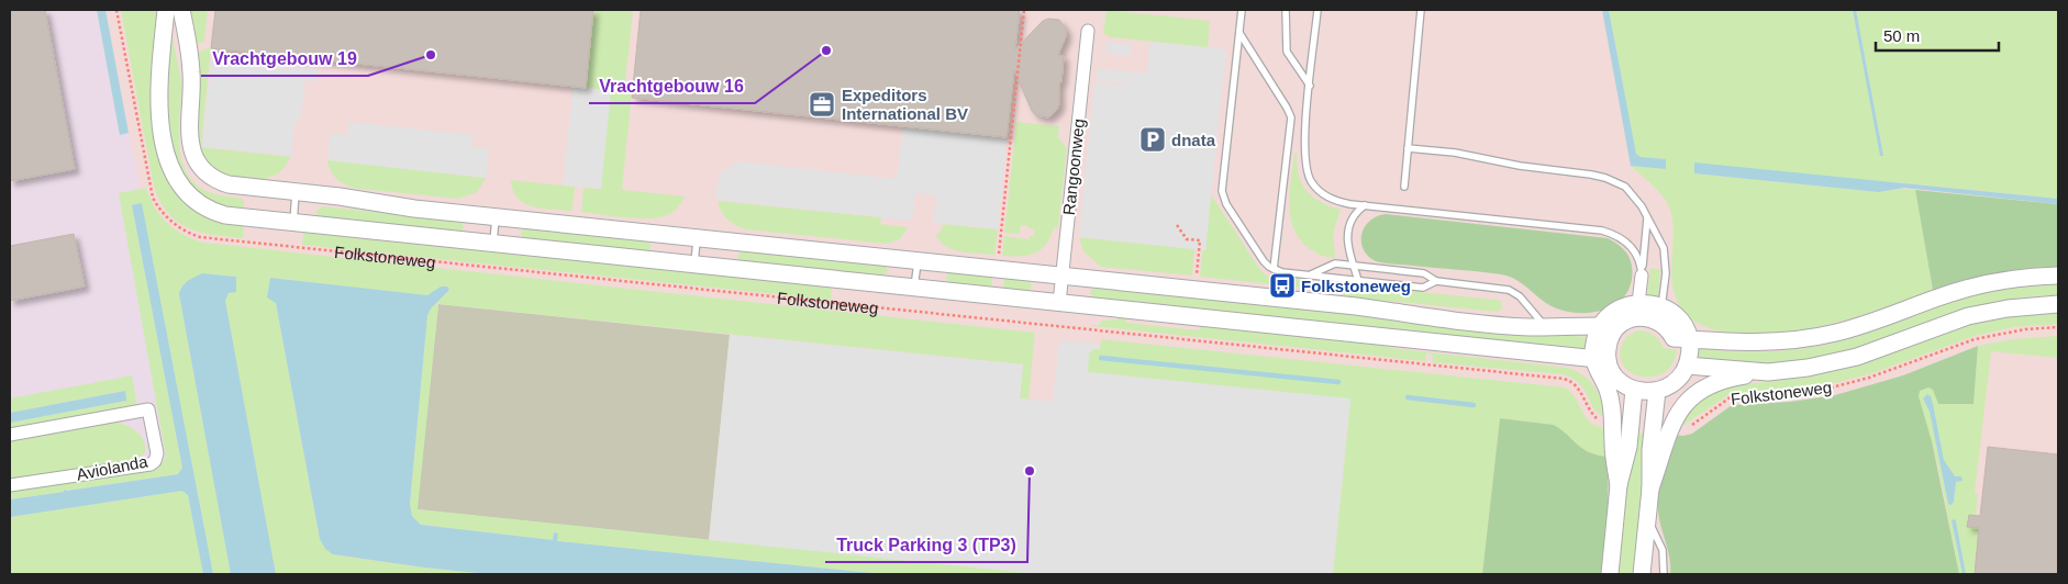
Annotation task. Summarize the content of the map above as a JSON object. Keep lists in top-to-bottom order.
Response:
{
  "streets": {
    "street": ["Rangoonweg", "Folkstoneweg", "Aviolanda"]
  },
  "crossings": [
    ["Rangoonweg", "Folkstoneweg"]
  ],
  "places": {
    "other": ["Vrachtgebouw 16", "Vrachtgebouw 19", "Truck Parking 3 (TP3)"],
    "office": ["Expeditors International BV"],
    "parking": ["dnata"],
    "bus stop": ["Folkstoneweg"]
  },
  "scale_bar": "50 m"
}
